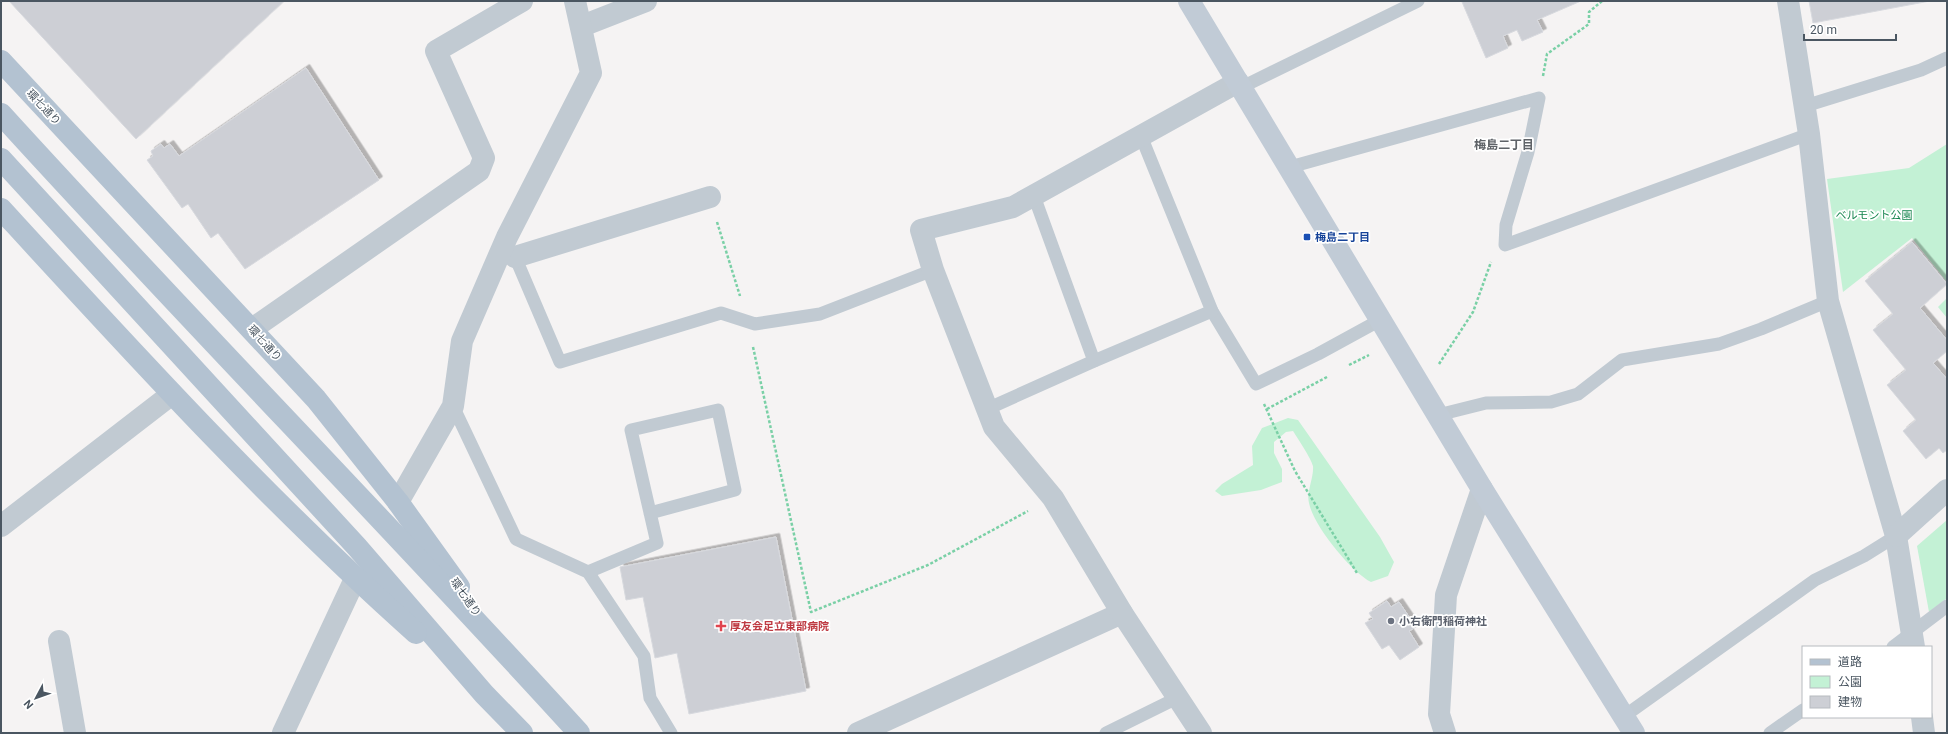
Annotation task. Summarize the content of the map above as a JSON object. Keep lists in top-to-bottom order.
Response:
{
  "streets": {
    "main road": ["環七通り"]
  },
  "districts": ["梅島二丁目"],
  "parks": ["ベルモント公園"],
  "places": {
    "transit": ["梅島二丁目"],
    "other": ["小右衛門稲荷神社"],
    "health": ["厚友会足立東部病院"]
  },
  "legend": ["道路", "公園", "建物"],
  "scale_bar": "20 m",
  "north": "bottom left"
}
